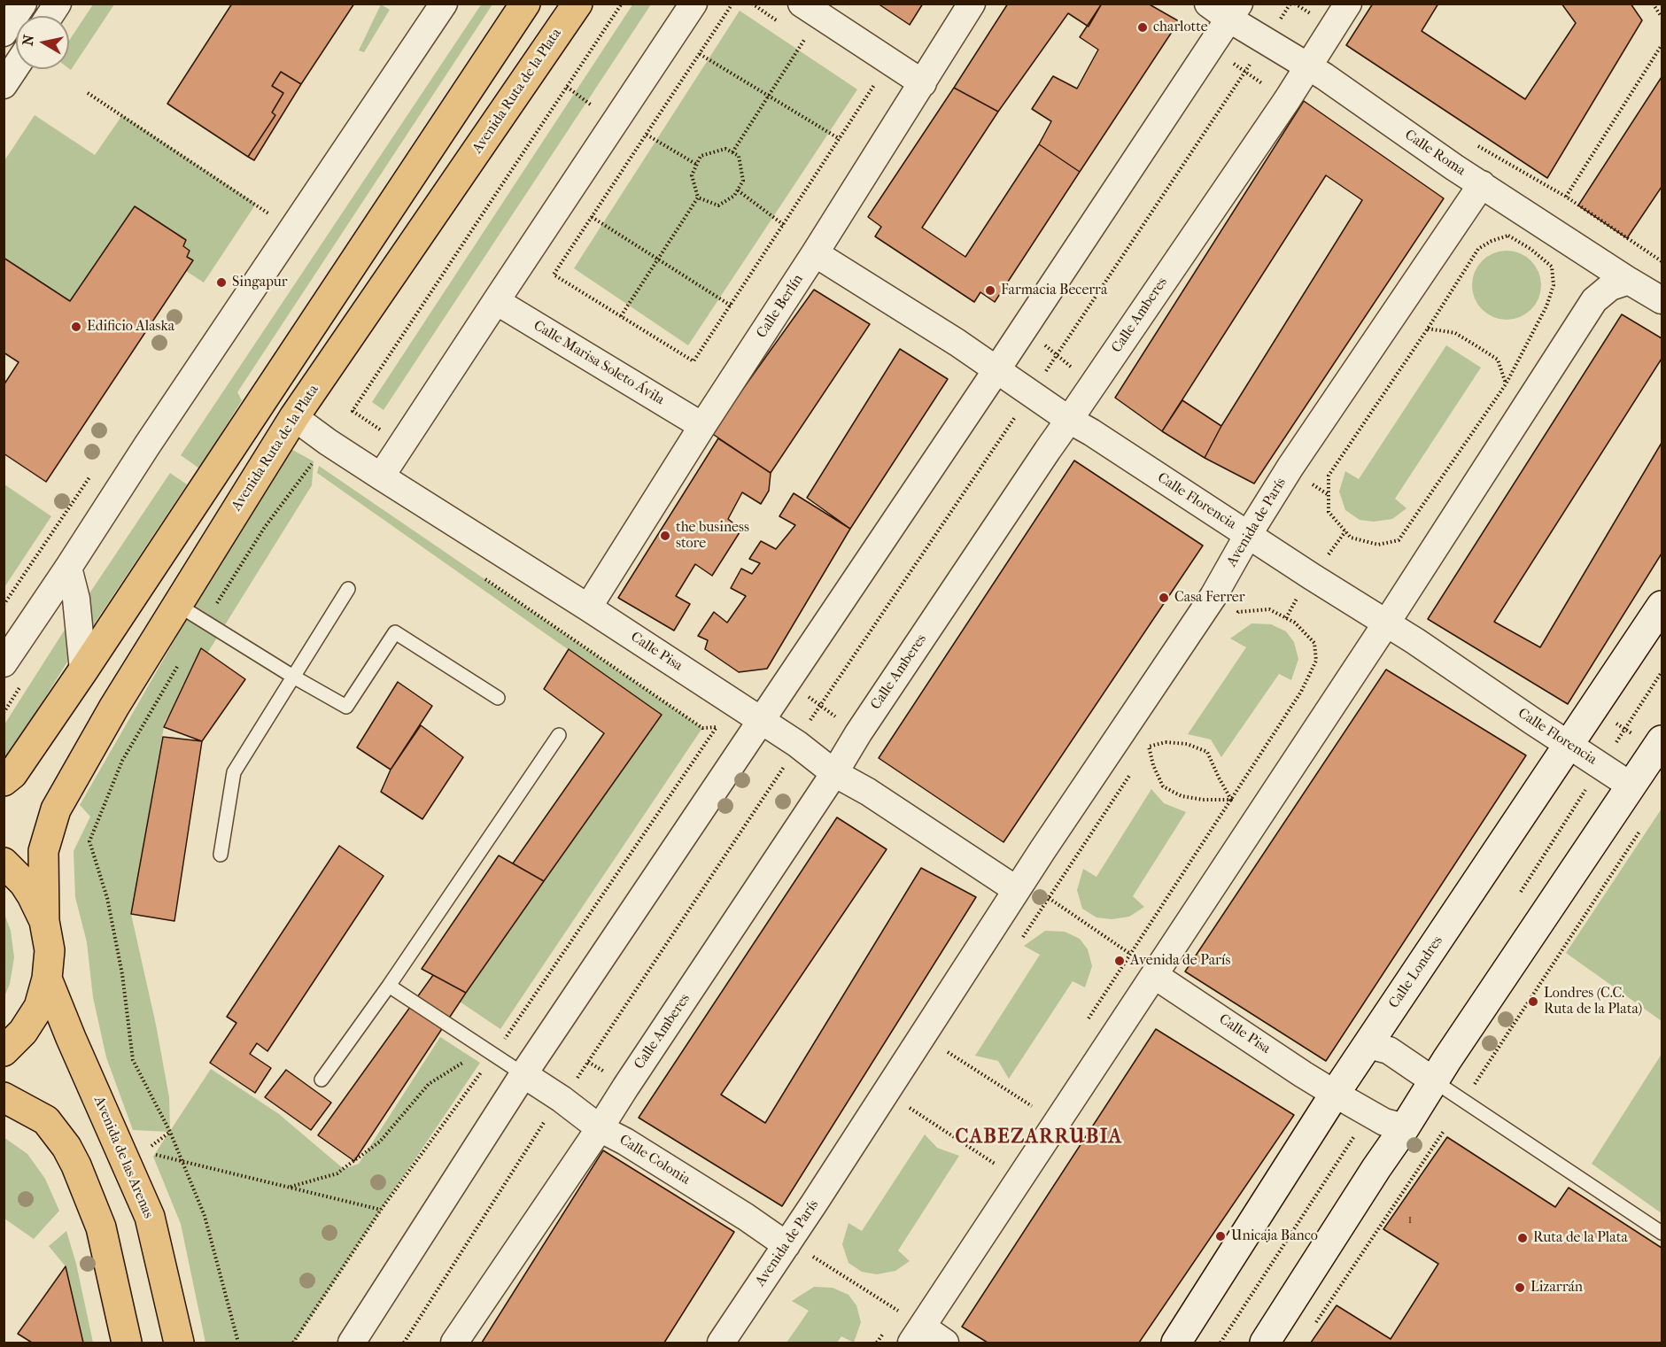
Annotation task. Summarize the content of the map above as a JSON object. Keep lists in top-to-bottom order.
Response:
{
  "streets": {
    "main road": ["Avenida Ruta de la Plata", "Calle Londres", "Avenida de las Arenas"],
    "street": [
      "Calle Roma",
      "Calle Berlín",
      "Calle Amberes",
      "Calle Marisa Soleto Ávila",
      "Calle Florencia",
      "Avenida de París",
      "Calle Pisa",
      "Calle Colonia"
    ]
  },
  "crossings": [
    ["Avenida Ruta de la Plata", "Calle Pisa"],
    ["Calle Roma", "Calle Amberes"],
    ["Calle Roma", "Avenida de París"],
    ["Calle Berlín", "Calle Marisa Soleto Ávila"],
    ["Calle Berlín", "Calle Florencia"],
    ["Calle Berlín", "Calle Pisa"],
    ["Calle Amberes", "Calle Florencia"],
    ["Calle Amberes", "Calle Pisa"],
    ["Calle Amberes", "Calle Colonia"],
    ["Calle Florencia", "Avenida de París"],
    ["Calle Florencia", "Calle Londres"],
    ["Avenida de París", "Calle Pisa"],
    ["Avenida de París", "Calle Colonia"],
    ["Calle Pisa", "Calle Londres"]
  ],
  "districts": ["CABEZARRUBIA"],
  "places": [
    "charlotte",
    "Singapur",
    "Farmacia Becerra",
    "Edificio Alaska",
    "the business store",
    "Casa Ferrer",
    "Avenida de París",
    "Londres (C.C. Ruta de la Plata)",
    "Unicaja Banco",
    "Ruta de la Plata",
    "Lizarrán"
  ],
  "house_numbers": ["1"],
  "north": "left"
}
